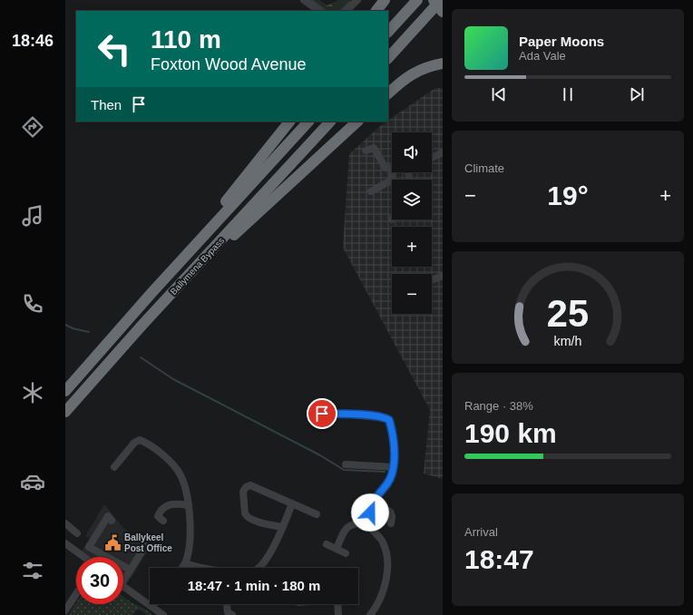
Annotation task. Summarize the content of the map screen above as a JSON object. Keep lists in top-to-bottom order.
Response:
{
  "streets": {
    "highway": ["Ballymena Bypass"]
  },
  "places": {
    "public building": ["Ballykeel Post Office"]
  },
  "page": {
    "tabs": "18:46",
    "turn": ["110 m", "Foxton Wood Avenue"],
    "song": ["Paper Moons", "Ada Vale"],
    "then": "Then",
    "tile": [
      "Climate",
      ["Range · 38%", "190 km"],
      ["Arrival", "18:47"]
    ],
    "map_buttons": ["+", "−"],
    "heat": ["−", "19°", "+"],
    "limit": "30",
    "trip": "18:47 · 1 min · 180 m",
    "gauge": ["25", "km/h"]
  }
}
